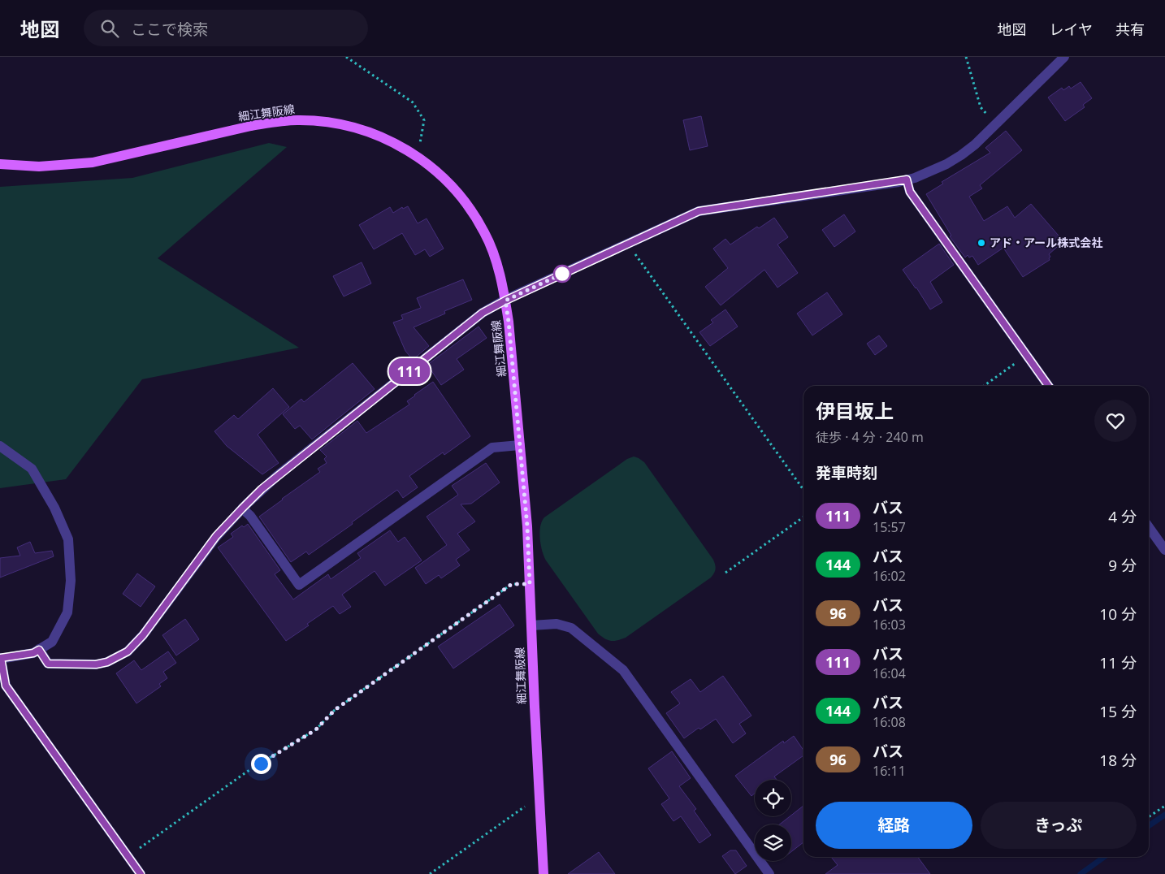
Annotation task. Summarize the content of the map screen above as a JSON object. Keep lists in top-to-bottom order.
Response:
{
  "streets": {
    "main road": ["細江舞阪線"]
  },
  "places": ["アド・アール株式会社"],
  "lines": ["bus line 111"],
  "page": {
    "header": "地図",
    "search": "ここで検索",
    "nav": ["地図", "レイヤ", "共有"],
    "on_map": "111",
    "heading": [
      ["伊目坂上", "徒歩 · 4 分 · 240 m"],
      "発車時刻"
    ],
    "list": [
      {
        "mark": "111",
        "name": "バス",
        "note": "15:57",
        "value": "4 分"
      },
      {
        "mark": "144",
        "name": "バス",
        "note": "16:02",
        "value": "9 分"
      },
      {
        "mark": "96",
        "name": "バス",
        "note": "16:03",
        "value": "10 分"
      },
      {
        "mark": "111",
        "name": "バス",
        "note": "16:04",
        "value": "11 分"
      },
      {
        "mark": "144",
        "name": "バス",
        "note": "16:08",
        "value": "15 分"
      },
      {
        "mark": "96",
        "name": "バス",
        "note": "16:11",
        "value": "18 分"
      }
    ],
    "buttons": ["経路", "きっぷ"]
  }
}
